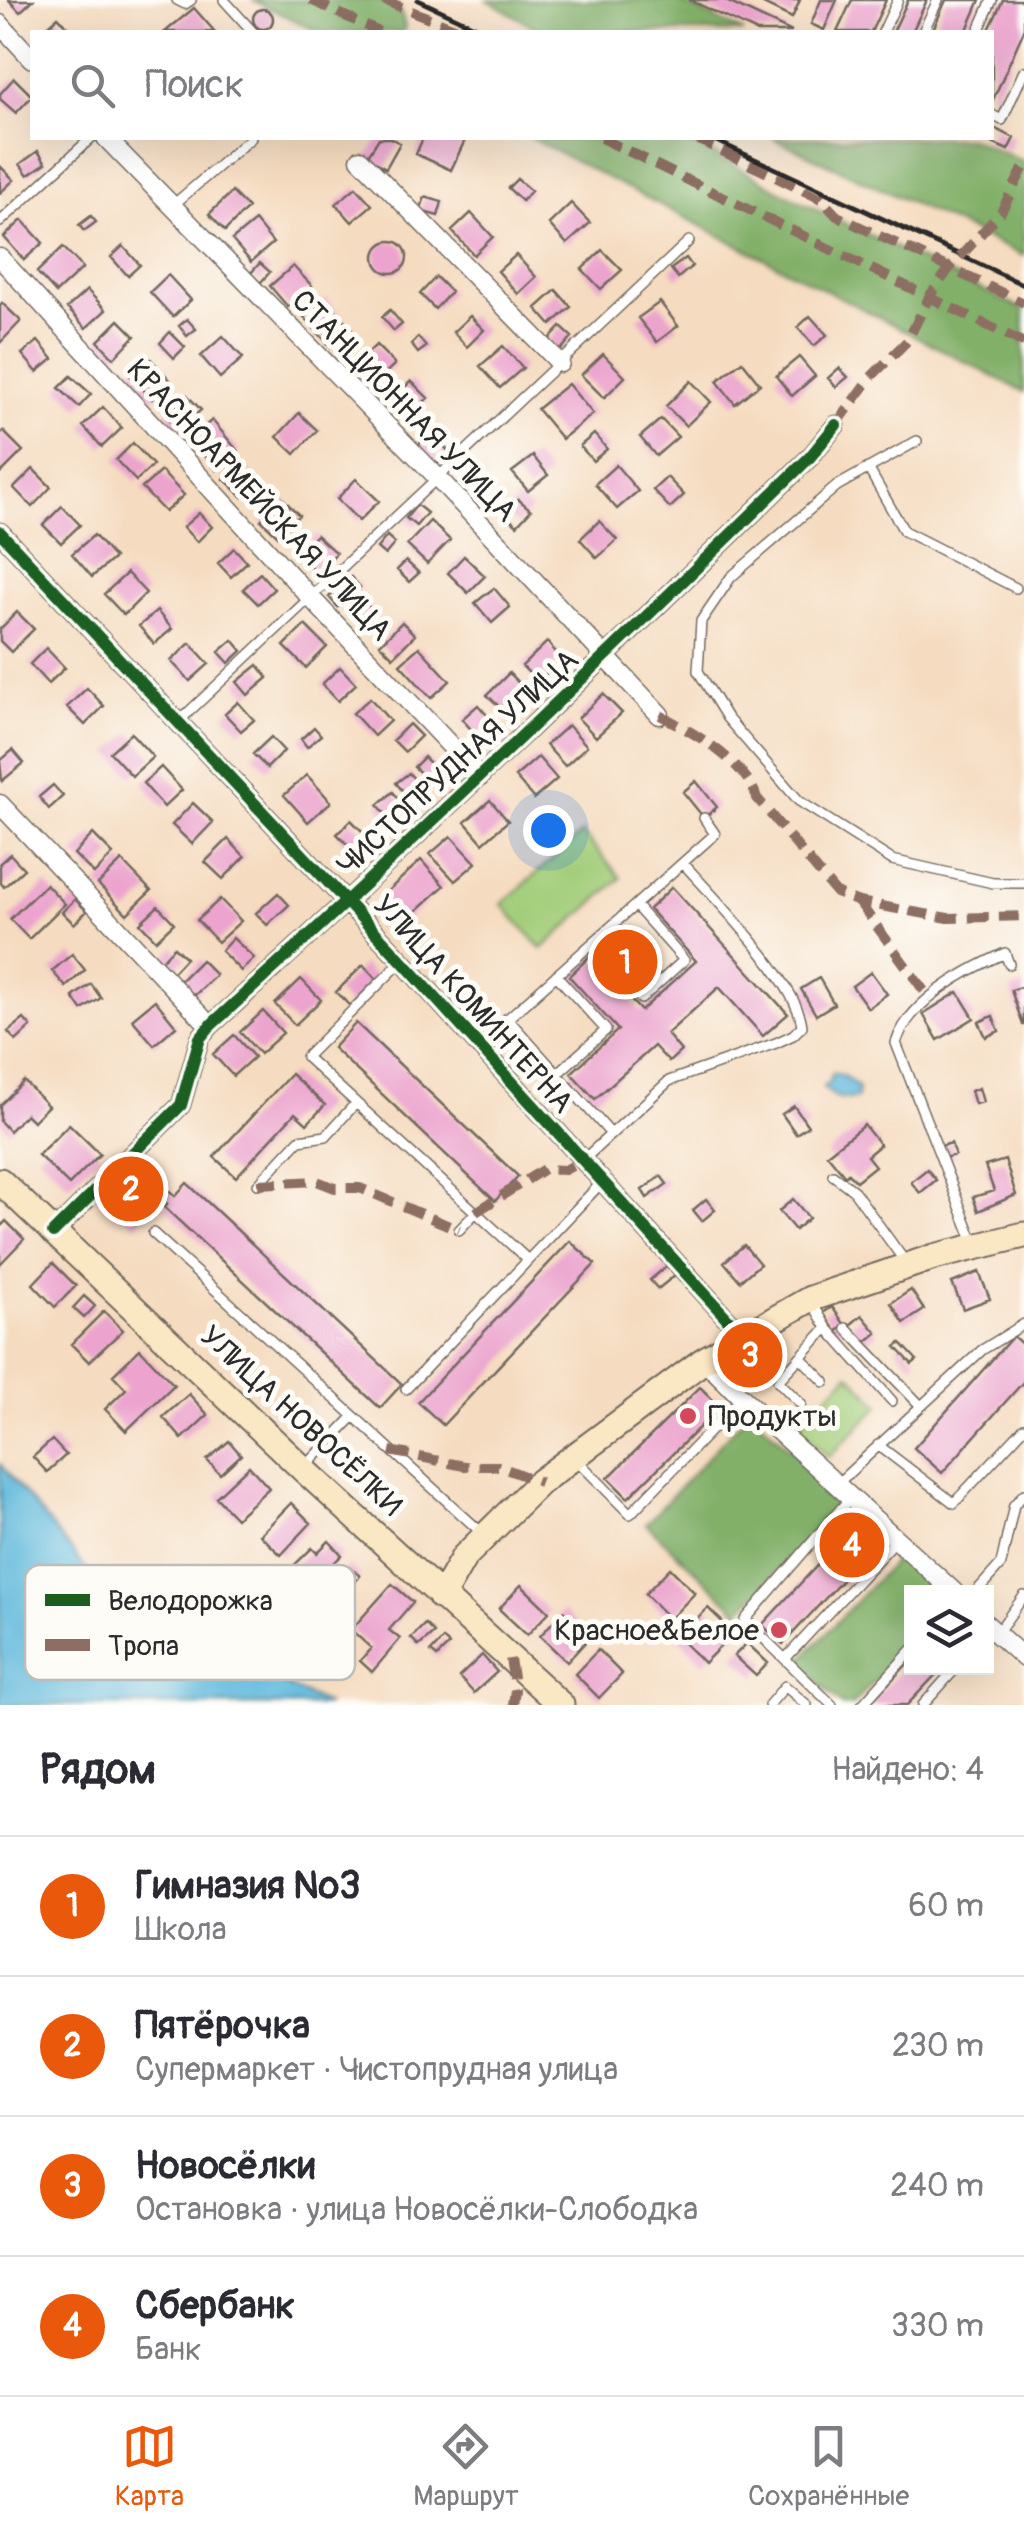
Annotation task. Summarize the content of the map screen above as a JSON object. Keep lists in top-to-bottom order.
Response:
{
  "streets": {
    "main road": ["УЛИЦА НОВОСЁЛКИ"],
    "street": [
      "СТАНЦИОННАЯ УЛИЦА",
      "КРАСНОАРМЕЙСКАЯ УЛИЦА",
      "ЧИСТОПРУДНАЯ УЛИЦА",
      "УЛИЦА КОМИНТЕРНА"
    ]
  },
  "crossings": [
    ["СТАНЦИОННАЯ УЛИЦА", "ЧИСТОПРУДНАЯ УЛИЦА"],
    ["КРАСНОАРМЕЙСКАЯ УЛИЦА", "ЧИСТОПРУДНАЯ УЛИЦА"],
    ["ЧИСТОПРУДНАЯ УЛИЦА", "УЛИЦА КОМИНТЕРНА"],
    ["ЧИСТОПРУДНАЯ УЛИЦА", "УЛИЦА НОВОСЁЛКИ"]
  ],
  "places": ["Продукты", "Красное&Белое"],
  "legend": ["Велодорожка", "Тропа"],
  "page": {
    "search": "Поиск",
    "pins": [
      "1",
      "2",
      "3",
      "4"
    ],
    "heading": ["Рядом", "Найдено: 4"],
    "list": [
      {
        "mark": "1",
        "name": "Гимназия №3",
        "note": "Школа",
        "value": "60 m"
      },
      {
        "mark": "2",
        "name": "Пятёрочка",
        "note": "Супермаркет · Чистопрудная улица",
        "value": "230 m"
      },
      {
        "mark": "3",
        "name": "Новосёлки",
        "note": "Остановка · улица Новосёлки-Слободка",
        "value": "240 m"
      },
      {
        "mark": "4",
        "name": "Сбербанк",
        "note": "Банк",
        "value": "330 m"
      }
    ],
    "nav": ["Карта", "Маршрут", "Сохранённые"]
  }
}
